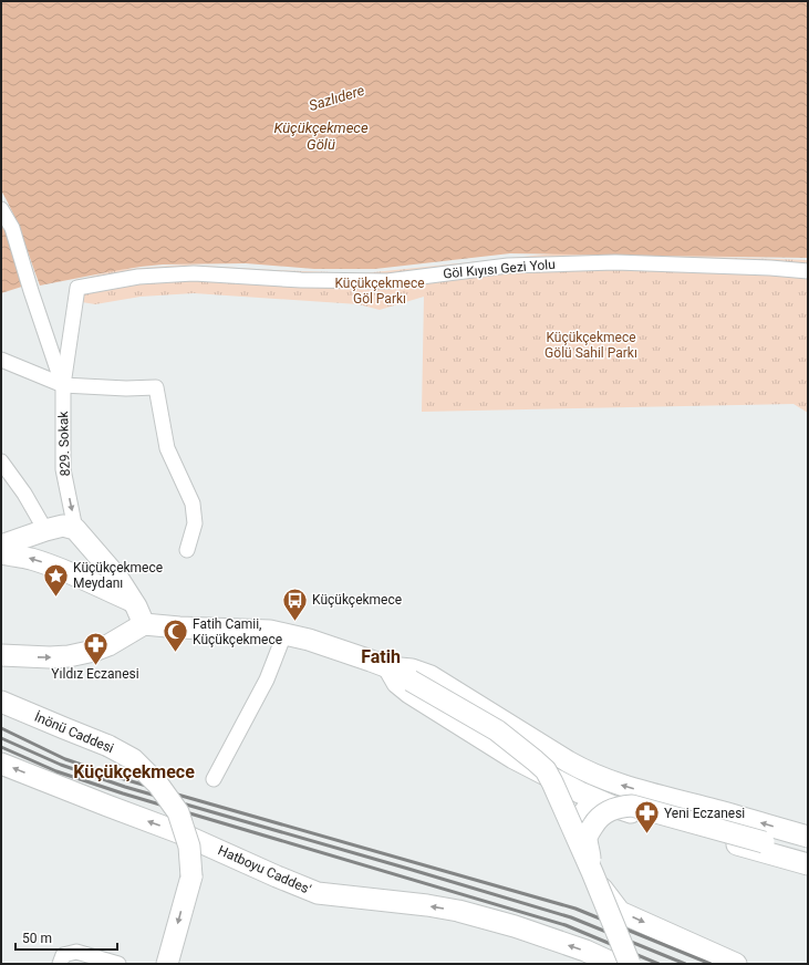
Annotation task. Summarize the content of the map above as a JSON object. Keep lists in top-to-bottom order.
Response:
{
  "streets": {
    "street": [
      "Göl Kıyısı Gezi Yolu",
      "829. Sokak",
      "İnönü Caddesi",
      "Hatboyu Caddes'"
    ]
  },
  "crossings": [
    ["Göl Kıyısı Gezi Yolu", "829. Sokak"]
  ],
  "one_way": ["829. Sokak"],
  "districts": ["Fatih", "Küçükçekmece"],
  "water": ["Sazlıdere", "Küçükçekmece Gölü"],
  "parks": ["Küçükçekmece Göl Parkı", "Küçükçekmece Gölü Sahil Parkı"],
  "places": {
    "place": ["Küçükçekmece Meydanı"],
    "bus stop": ["Küçükçekmece"],
    "mosque": ["Fatih Camii, Küçükçekmece"],
    "pharmacy": ["Yıldız Eczanesi", "Yeni Eczanesi"]
  },
  "scale_bar": "50 m"
}
